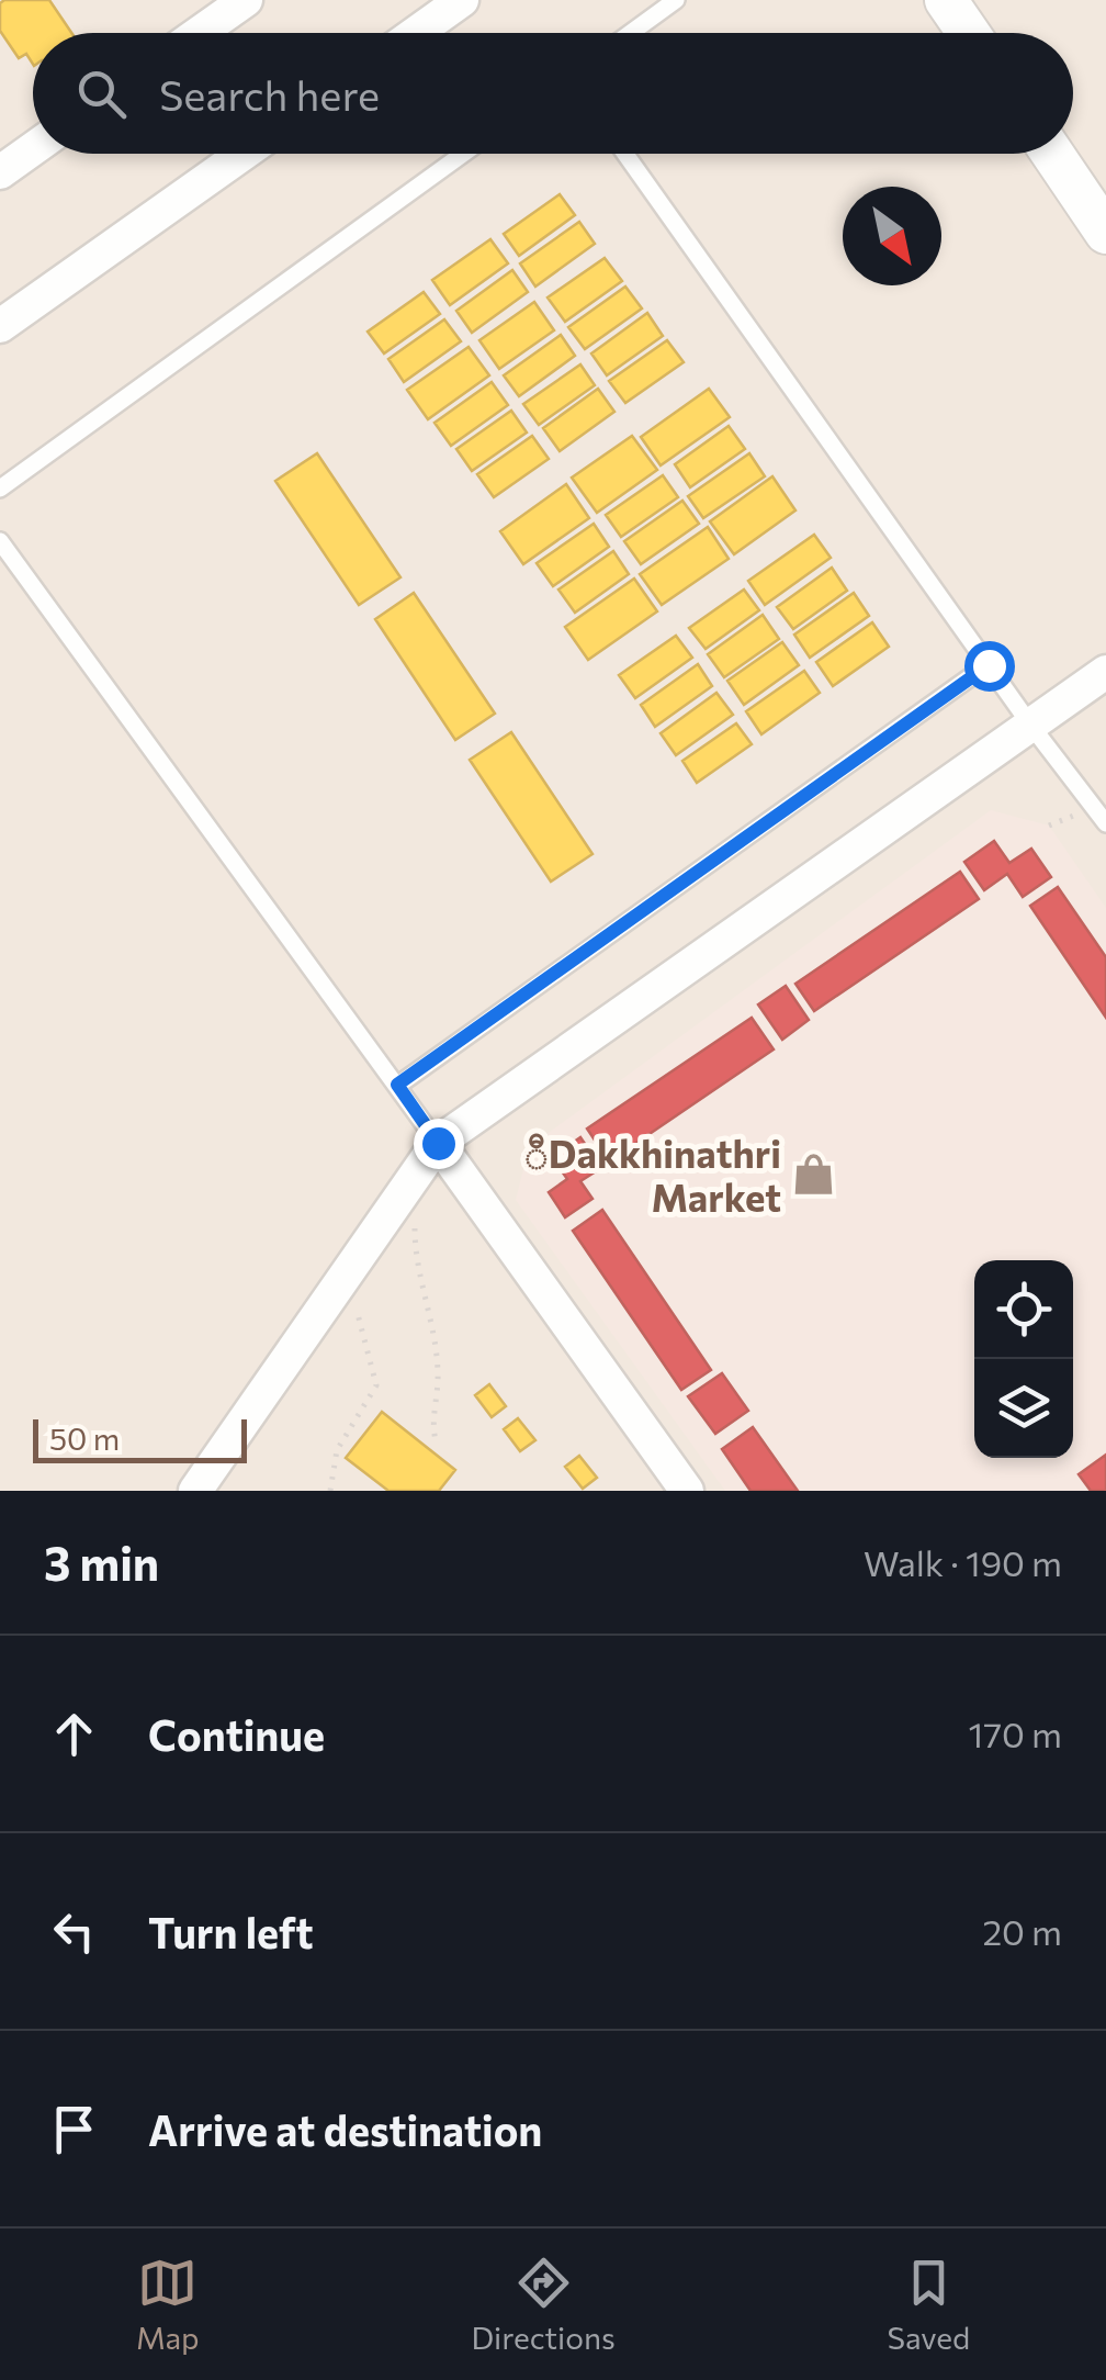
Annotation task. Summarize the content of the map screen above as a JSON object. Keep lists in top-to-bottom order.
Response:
{
  "places": {
    "shop": ["ီDakkhinathri Market"]
  },
  "scale_bar": "50 m",
  "north": "bottom right",
  "page": {
    "search": "Search here",
    "scale": "50 m",
    "heading": ["3 min", "Walk · 190 m"],
    "list": [
      ["Continue", "170 m"],
      ["Turn left", "20 m"],
      "Arrive at destination"
    ],
    "nav": ["Map", "Directions", "Saved"]
  }
}
